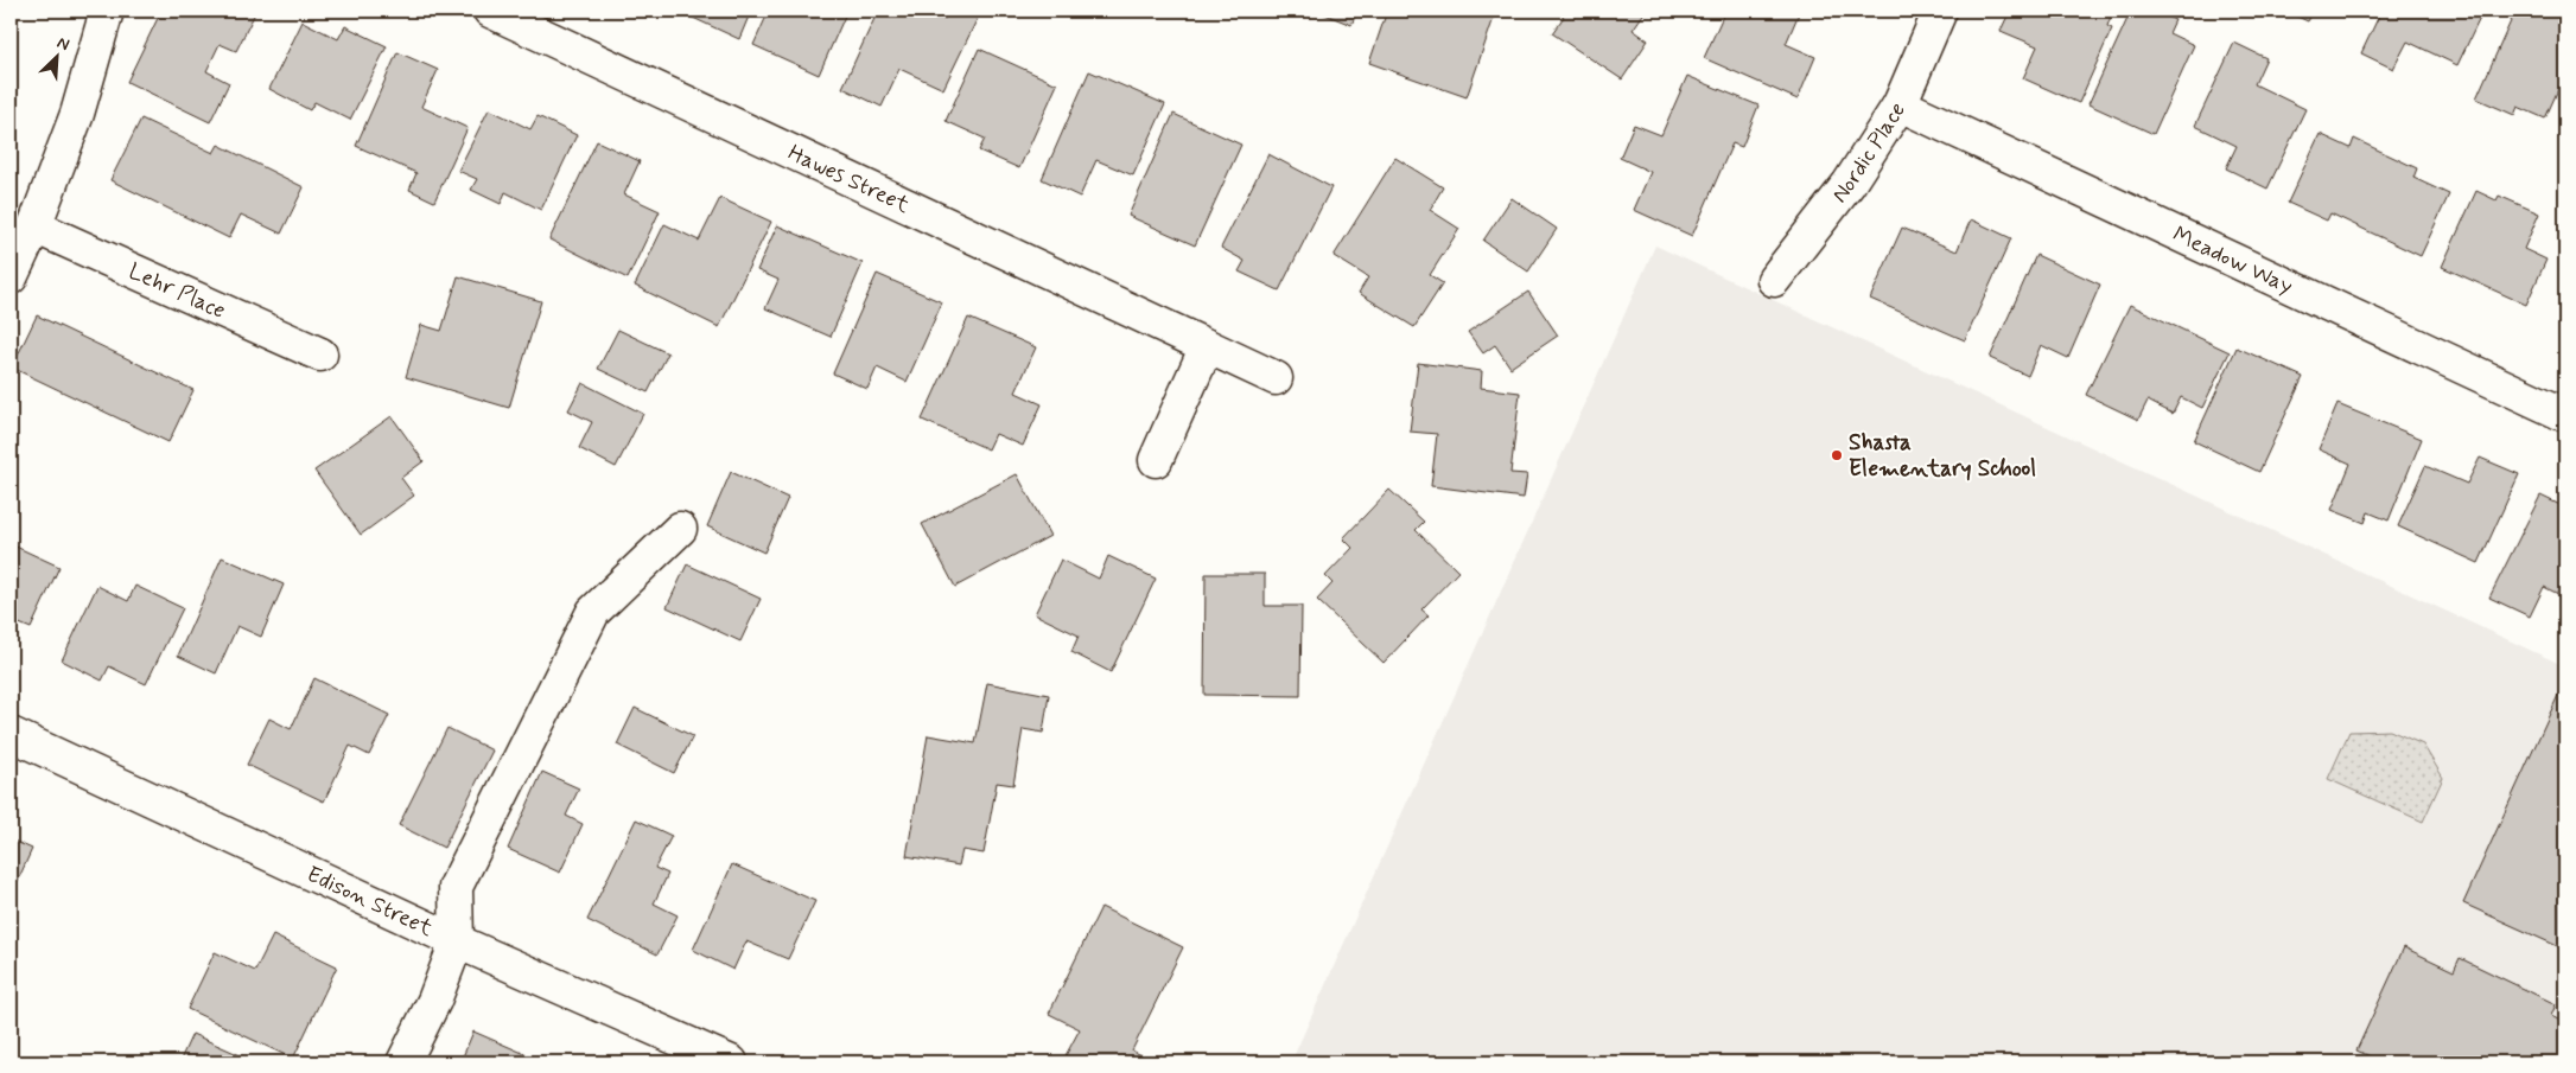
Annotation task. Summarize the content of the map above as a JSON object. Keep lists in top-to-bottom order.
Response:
{
  "streets": {
    "street": [
      "Nordic Place",
      "Hawes Street",
      "Meadow Way",
      "Lehr Place",
      "Edison Street"
    ]
  },
  "crossings": [
    ["Nordic Place", "Meadow Way"]
  ],
  "places": ["Shasta Elementary School"],
  "north": "top right"
}
